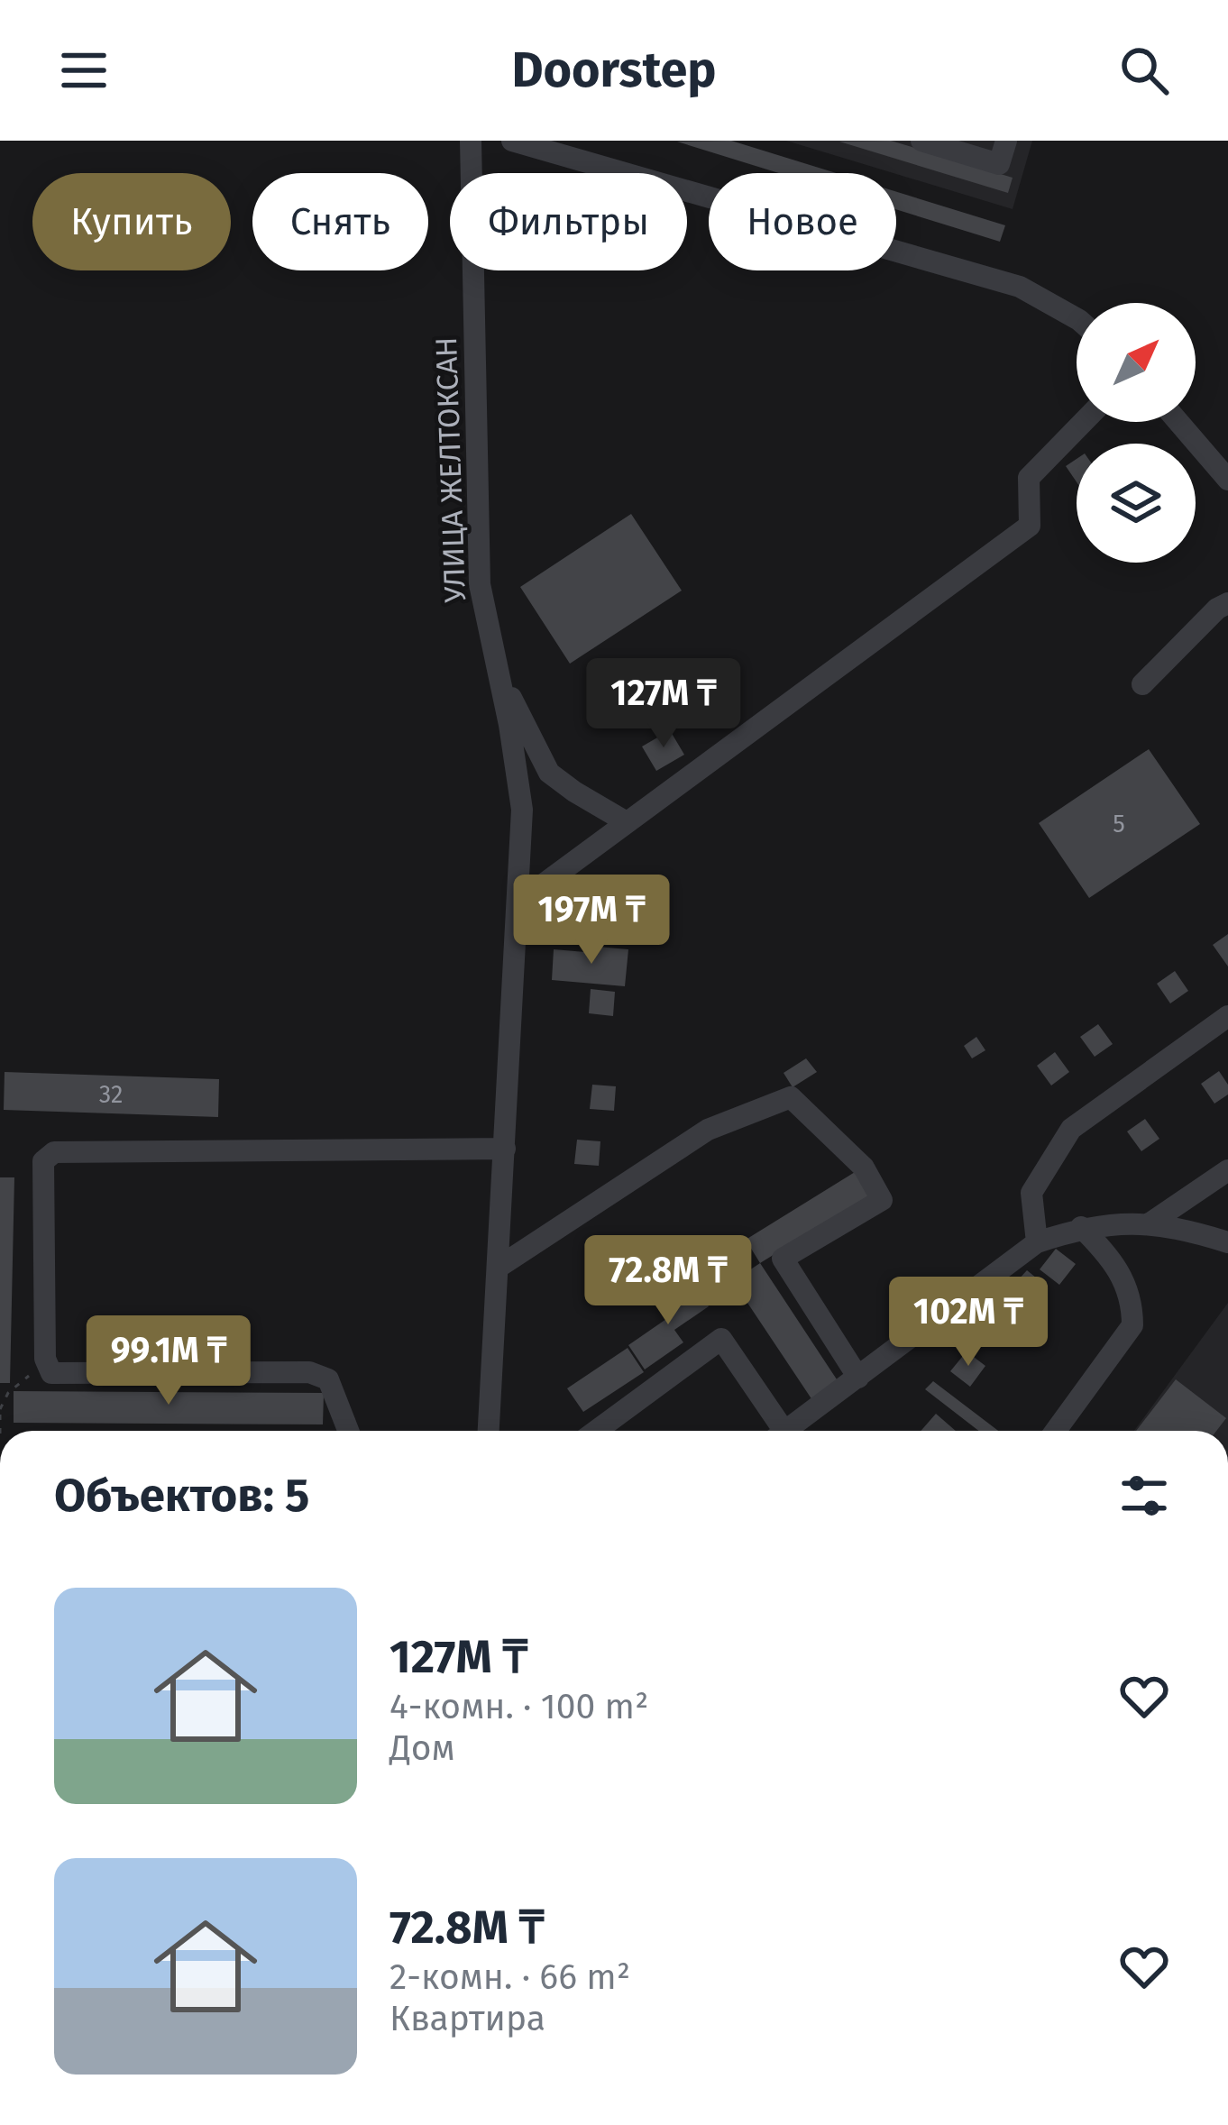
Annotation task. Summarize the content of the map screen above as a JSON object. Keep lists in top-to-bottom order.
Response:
{
  "streets": {
    "street": ["УЛИЦА ЖЕЛТОКСАН"]
  },
  "house_numbers": ["5", "32"],
  "north": "top right",
  "page": {
    "header": "Doorstep",
    "chip": [
      "Купить",
      "Снять",
      "Фильтры",
      "Новое"
    ],
    "price": [
      "127M ₸",
      "197M ₸",
      "72.8M ₸",
      "102M ₸",
      "99.1M ₸"
    ],
    "heading": "Объектов: 5",
    "list": [
      {
        "name": "127M ₸",
        "note": "4-комн. · 100 m² · Дом"
      },
      {
        "name": "72.8M ₸",
        "note": "2-комн. · 66 m² · Квартира"
      }
    ]
  }
}
